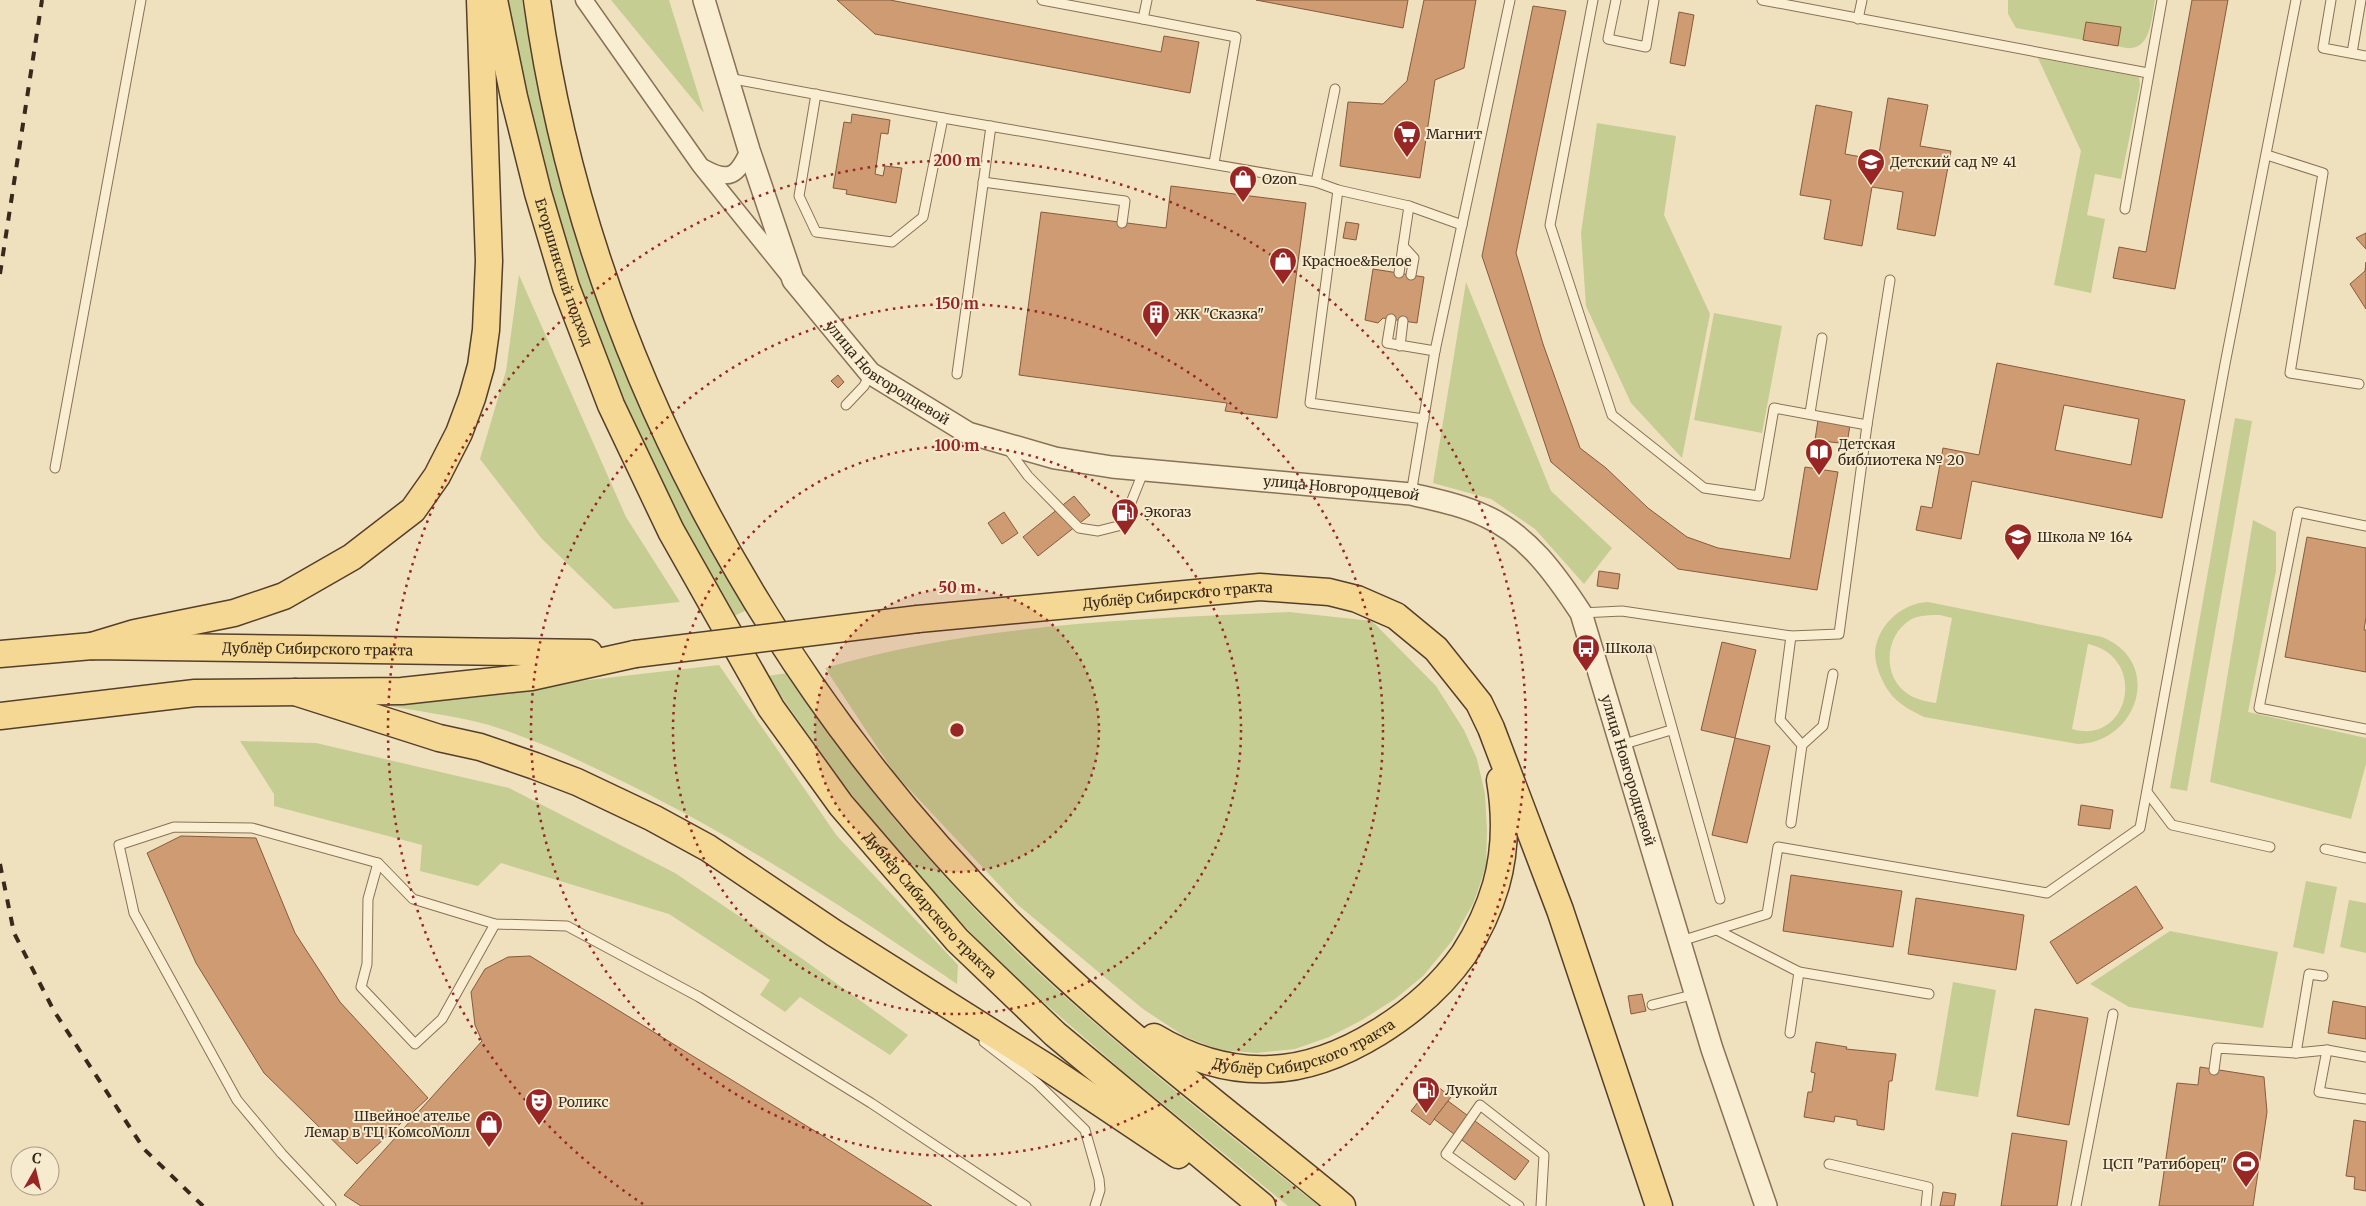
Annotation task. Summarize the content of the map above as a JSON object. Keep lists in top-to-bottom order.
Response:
{
  "streets": {
    "main road": ["Егоршинский подход", "Дублёр Сибирского тракта"],
    "street": ["улица Новгородцевой"]
  },
  "crossings": [
    ["Егоршинский подход", "Дублёр Сибирского тракта"]
  ],
  "places": {
    "supermarket": ["Магнит"],
    "school or university": ["Детский сад № 41", "Школа № 164"],
    "shop": ["Ozon", "Красное&Белое", "Швейное ателье Лемар в ТЦ КомсоМолл"],
    "building": ["ЖК \"Сказка\""],
    "library": ["Детская библиотека № 20"],
    "fuel station": ["Экогаз", "Лукойл"],
    "bus stop": ["Школа"],
    "theatre": ["Роликс"],
    "sports": ["ЦСП \"Ратиборец\""]
  },
  "north": "top",
  "rings": [
    "200 m",
    "150 m",
    "100 m",
    "50 m"
  ]
}
